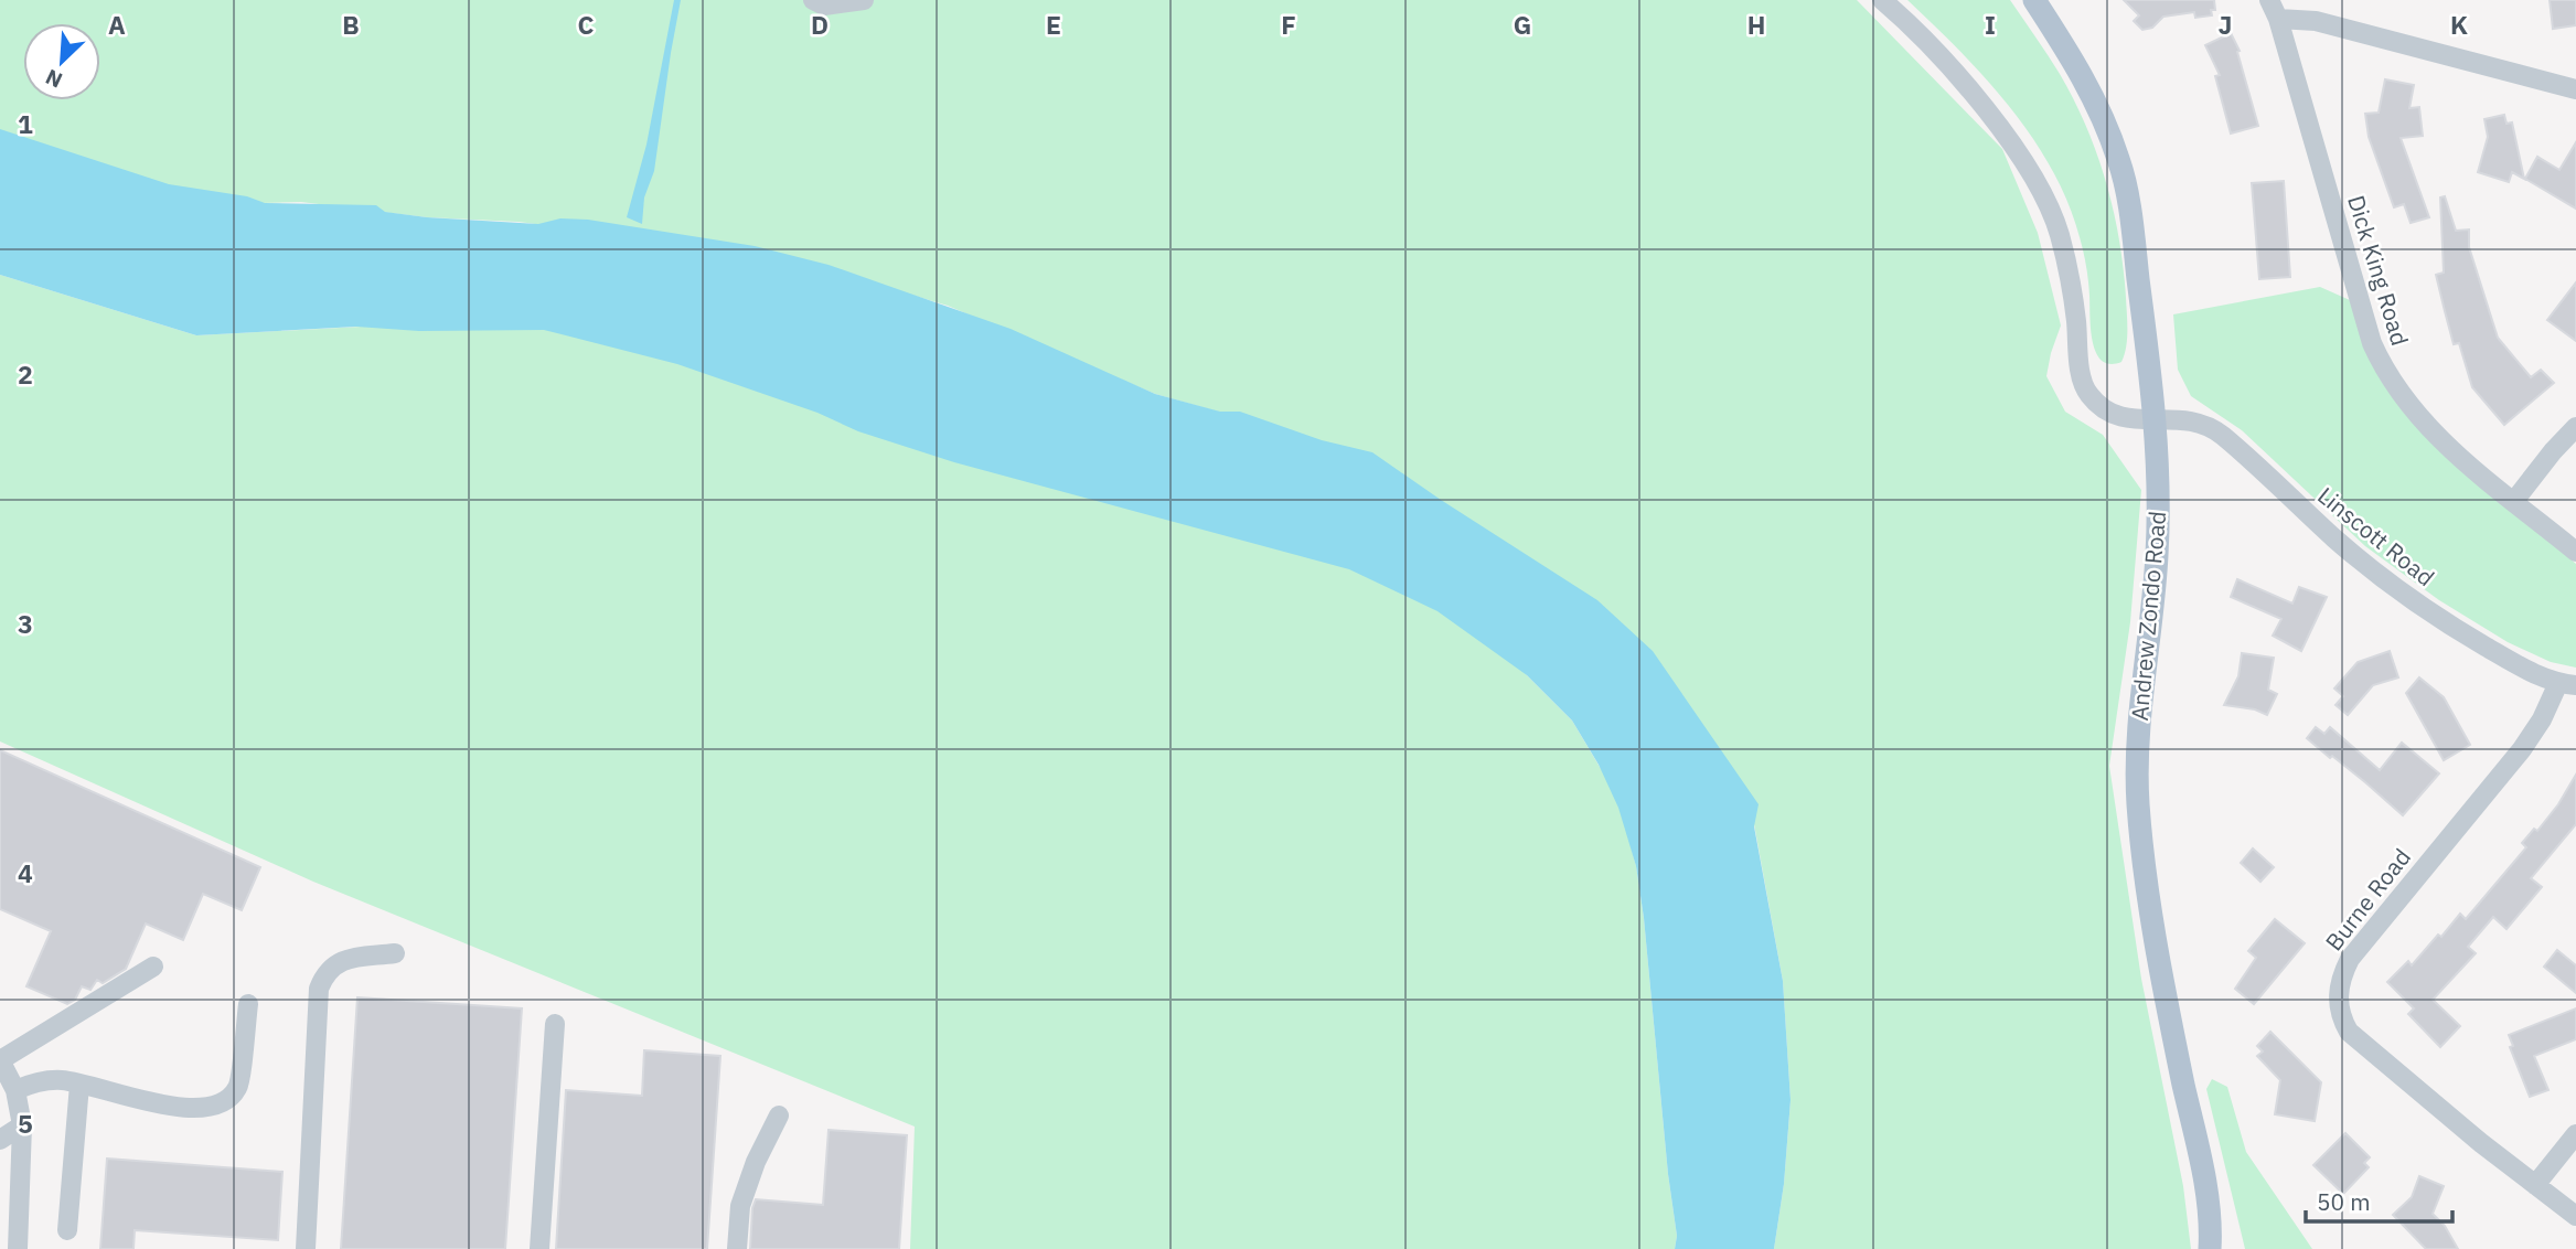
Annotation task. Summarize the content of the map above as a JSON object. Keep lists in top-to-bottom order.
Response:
{
  "streets": {
    "main road": ["Andrew Zondo Road"],
    "street": ["Dick King Road", "Linscott Road", "Burne Road"]
  },
  "crossings": [
    ["Linscott Road", "Andrew Zondo Road"],
    ["Linscott Road", "Burne Road"]
  ],
  "scale_bar": "50 m",
  "north": "bottom left",
  "grid": {
    "columns": [
      "A",
      "B",
      "C",
      "D",
      "E",
      "F",
      "G",
      "H",
      "I",
      "J",
      "K"
    ],
    "rows": [
      "1",
      "2",
      "3",
      "4",
      "5"
    ]
  }
}
